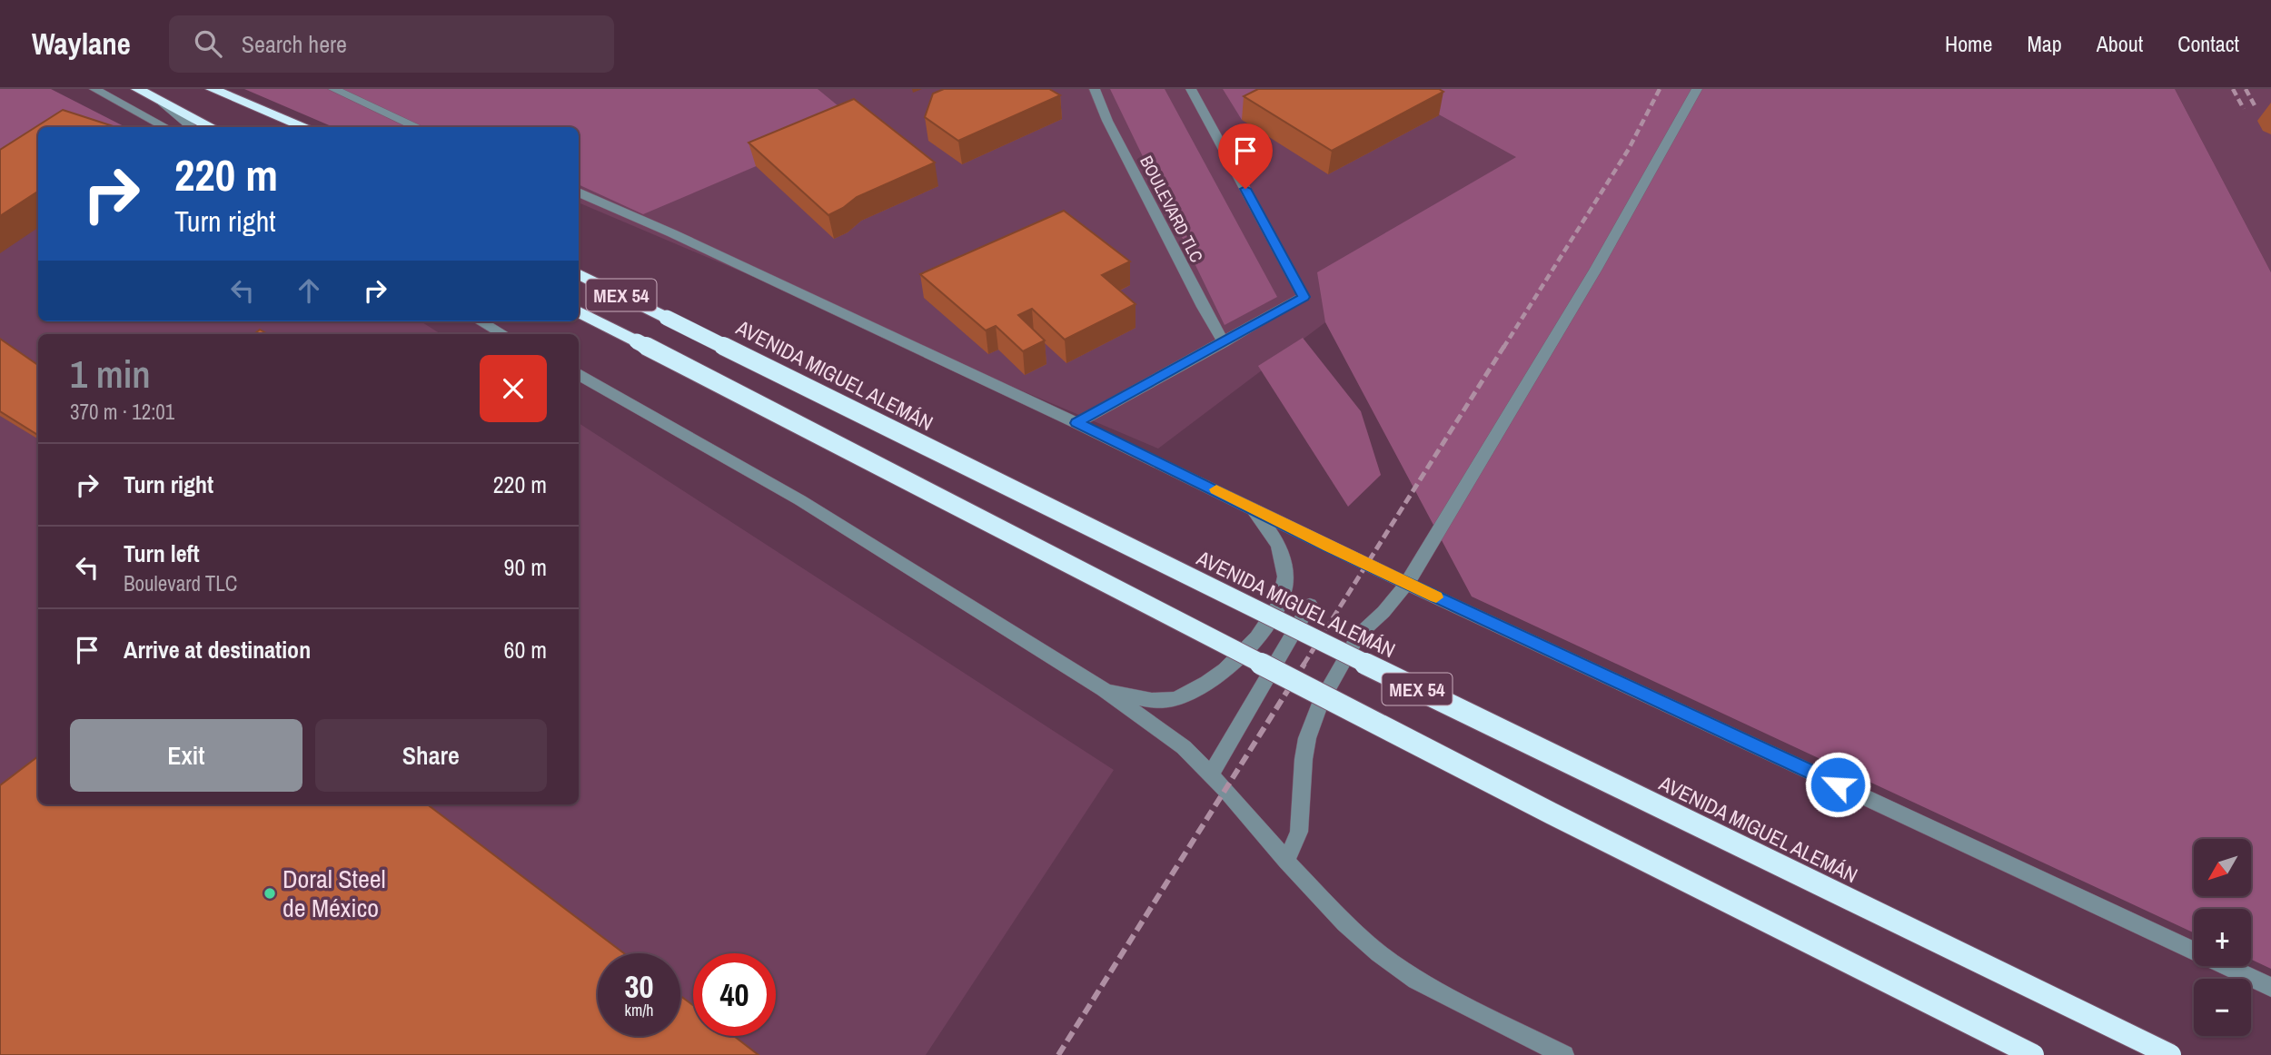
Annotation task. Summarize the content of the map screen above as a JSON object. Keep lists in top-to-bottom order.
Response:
{
  "streets": {
    "highway": ["MEX 54", "AVENIDA MIGUEL ALEMÁN"],
    "street": ["BOULEVARD TLC"]
  },
  "places": ["Doral Steel de México"],
  "north": "bottom left",
  "page": {
    "header": "Waylane",
    "search": "Search here",
    "nav": [
      "Home",
      "Map",
      "About",
      "Contact"
    ],
    "turn": ["220 m", "Turn right"],
    "heading": ["1 min", "370 m · 12:01"],
    "list": [
      {
        "name": "Turn right",
        "value": "220 m"
      },
      {
        "name": "Turn left",
        "note": "Boulevard TLC",
        "value": "90 m"
      },
      {
        "name": "Arrive at destination",
        "value": "60 m"
      }
    ],
    "buttons": ["Exit", "Share"],
    "map_buttons": ["+", "−"],
    "speed": "30 km/h",
    "limit": "40"
  }
}
